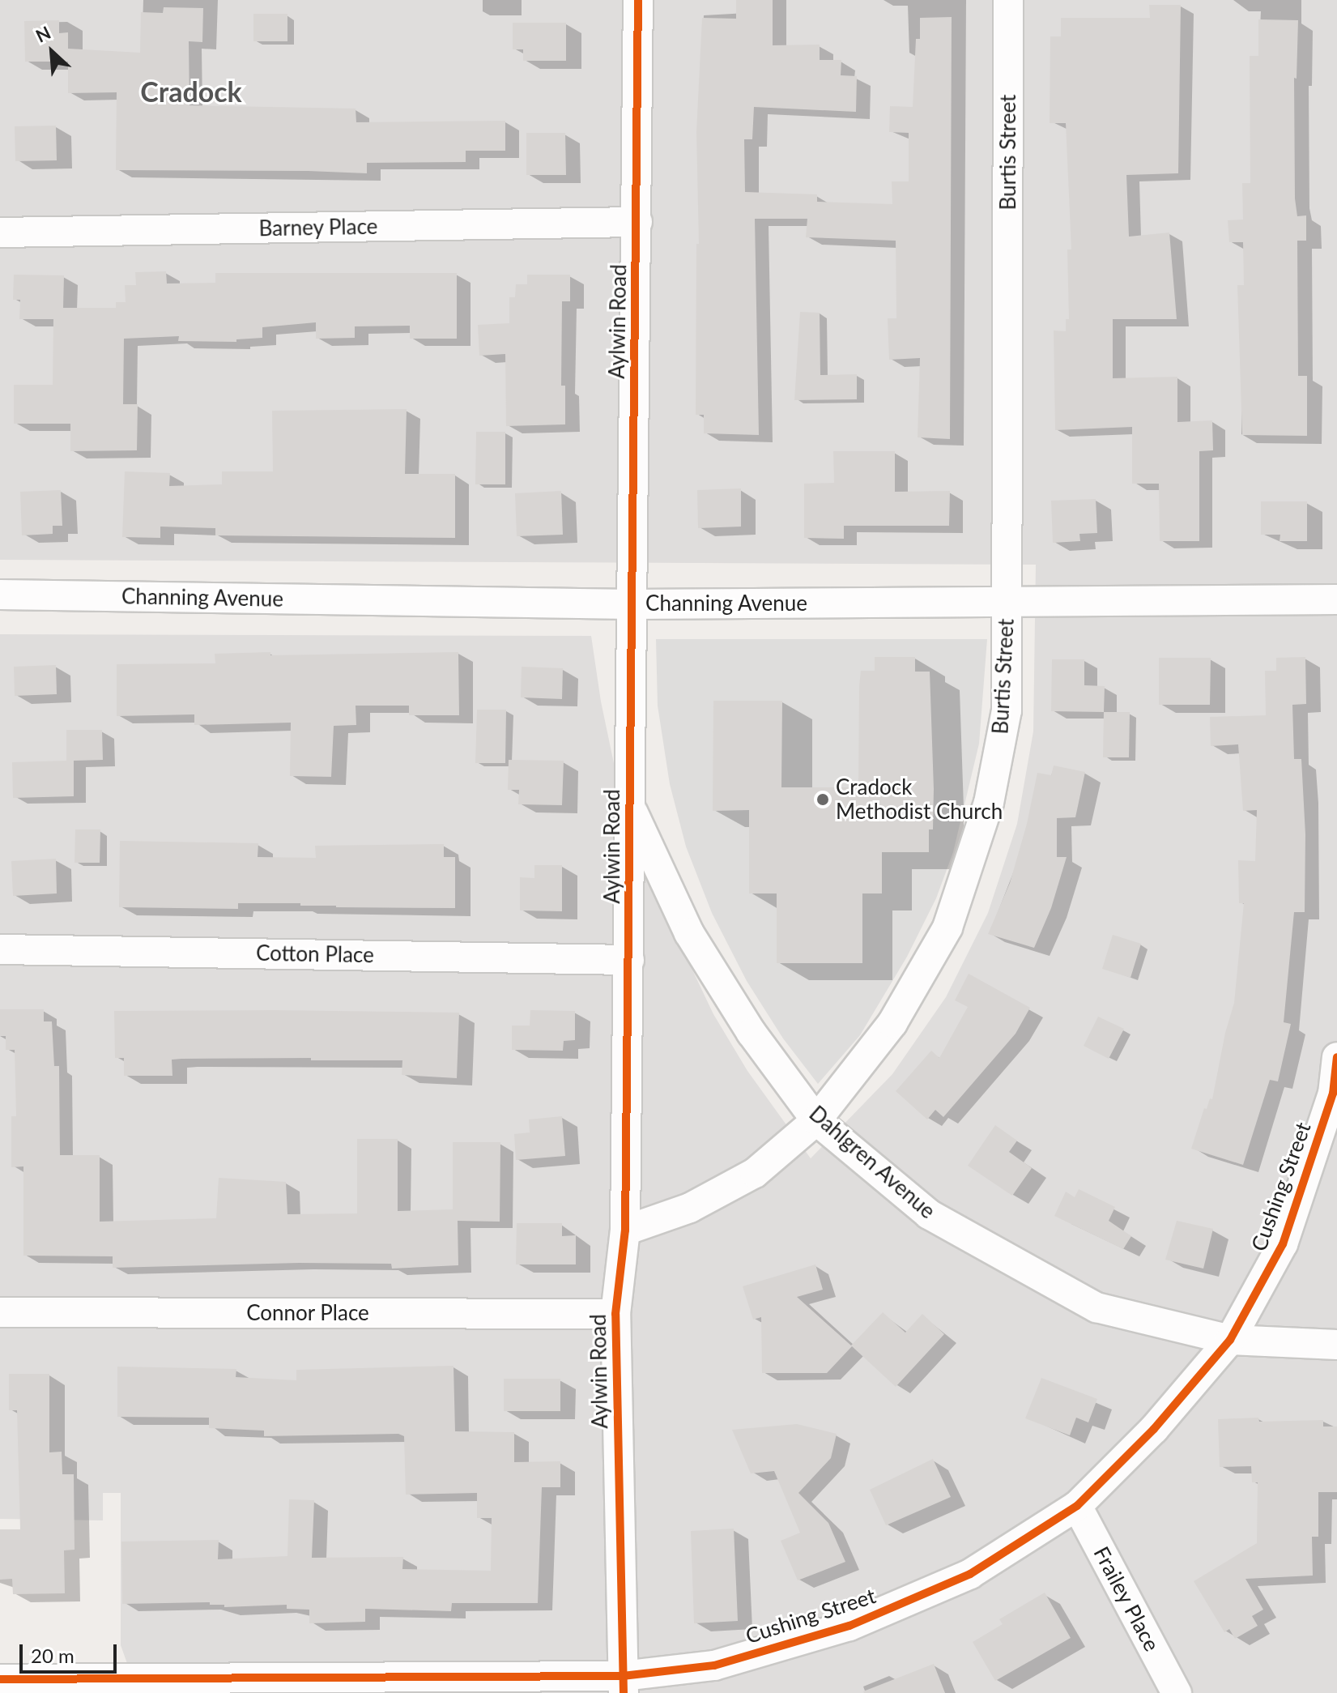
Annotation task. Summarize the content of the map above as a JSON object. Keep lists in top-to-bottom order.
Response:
{
  "streets": {
    "street": [
      "Burtis Street",
      "Barney Place",
      "Aylwin Road",
      "Channing Avenue",
      "Cotton Place",
      "Dahlgren Avenue",
      "Cushing Street",
      "Connor Place",
      "Frailey Place"
    ]
  },
  "crossings": [
    ["Burtis Street", "Aylwin Road"],
    ["Burtis Street", "Channing Avenue"],
    ["Burtis Street", "Dahlgren Avenue"],
    ["Barney Place", "Aylwin Road"],
    ["Aylwin Road", "Channing Avenue"],
    ["Aylwin Road", "Cotton Place"],
    ["Aylwin Road", "Dahlgren Avenue"],
    ["Aylwin Road", "Cushing Street"],
    ["Aylwin Road", "Connor Place"],
    ["Dahlgren Avenue", "Cushing Street"],
    ["Cushing Street", "Frailey Place"]
  ],
  "districts": ["Cradock"],
  "places": ["Cradock Methodist Church"],
  "scale_bar": "20 m",
  "north": "top left"
}
